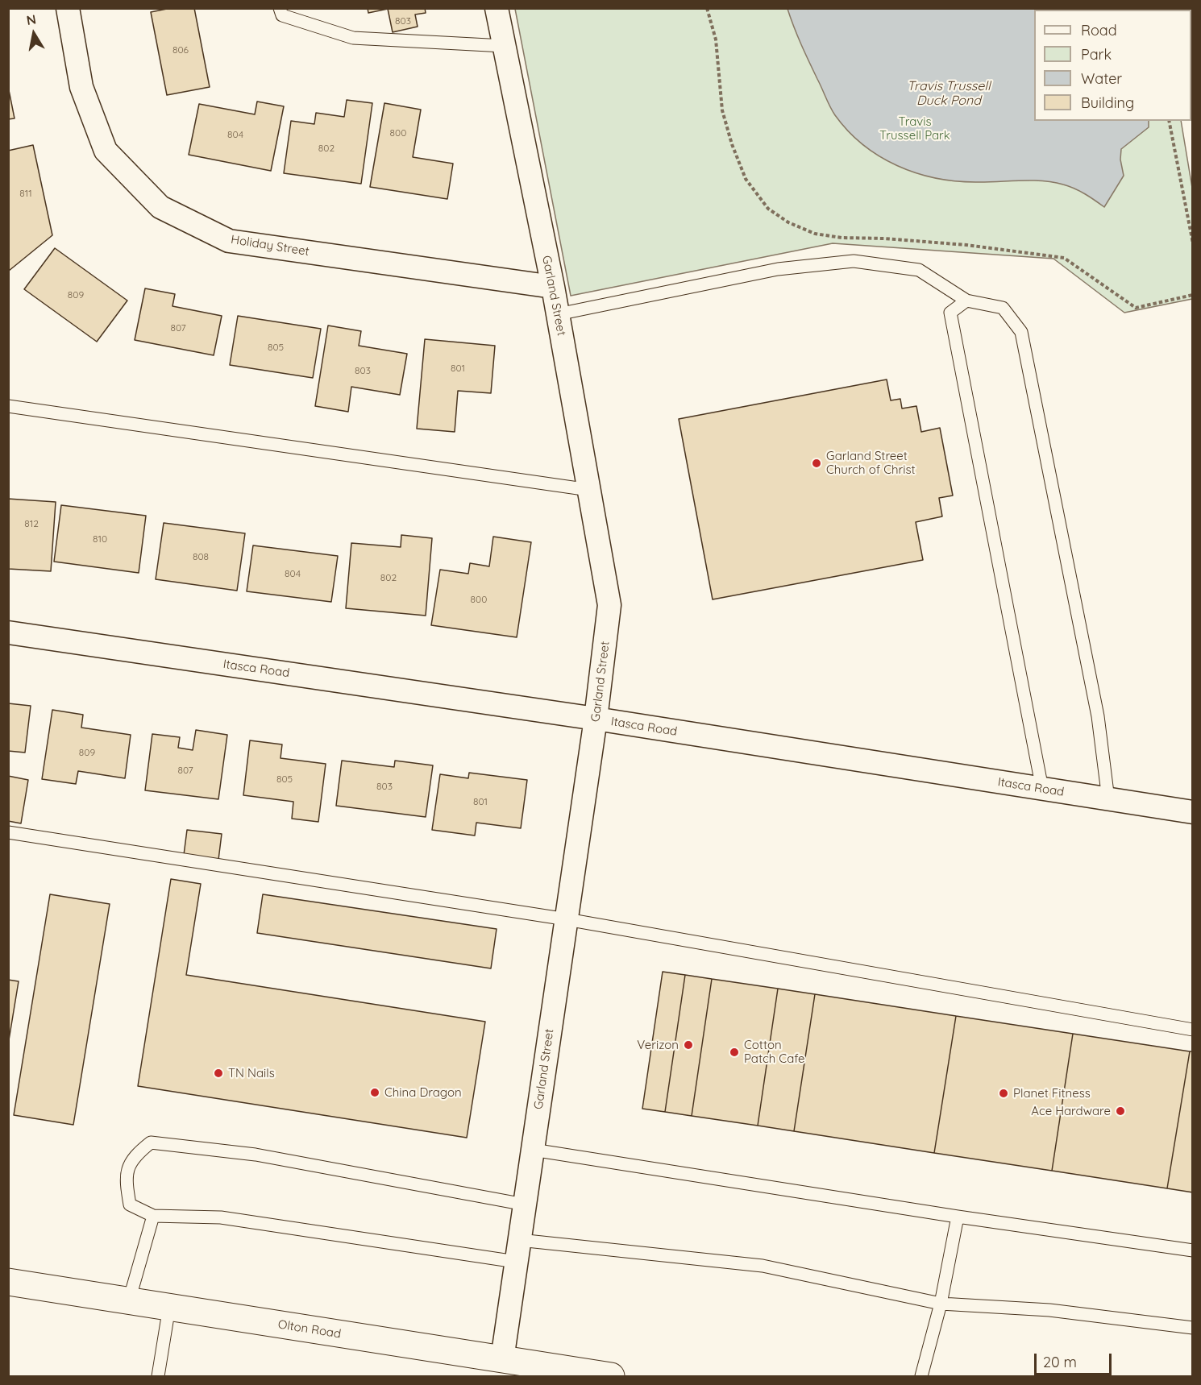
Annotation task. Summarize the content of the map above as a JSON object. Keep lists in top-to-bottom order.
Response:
{
  "streets": {
    "main road": ["Olton Road"],
    "street": ["Holiday Street", "Garland Street", "Itasca Road"]
  },
  "crossings": [
    ["Holiday Street", "Garland Street"],
    ["Garland Street", "Itasca Road"],
    ["Garland Street", "Olton Road"]
  ],
  "water": ["Travis Trussell Duck Pond"],
  "parks": ["Travis Trussell Park"],
  "places": [
    "Garland Street Church of Christ",
    "Verizon",
    "Cotton Patch Cafe",
    "TN Nails",
    "China Dragon",
    "Planet Fitness",
    "Ace Hardware"
  ],
  "house_numbers": [
    "803",
    "806",
    "800",
    "804",
    "802",
    "811",
    "809",
    "807",
    "805",
    "801",
    "803",
    "812",
    "810",
    "808",
    "804",
    "802",
    "800",
    "809",
    "807",
    "805",
    "803",
    "801"
  ],
  "legend": [
    "Road",
    "Park",
    "Water",
    "Building"
  ],
  "scale_bar": "20 m",
  "north": "top"
}
